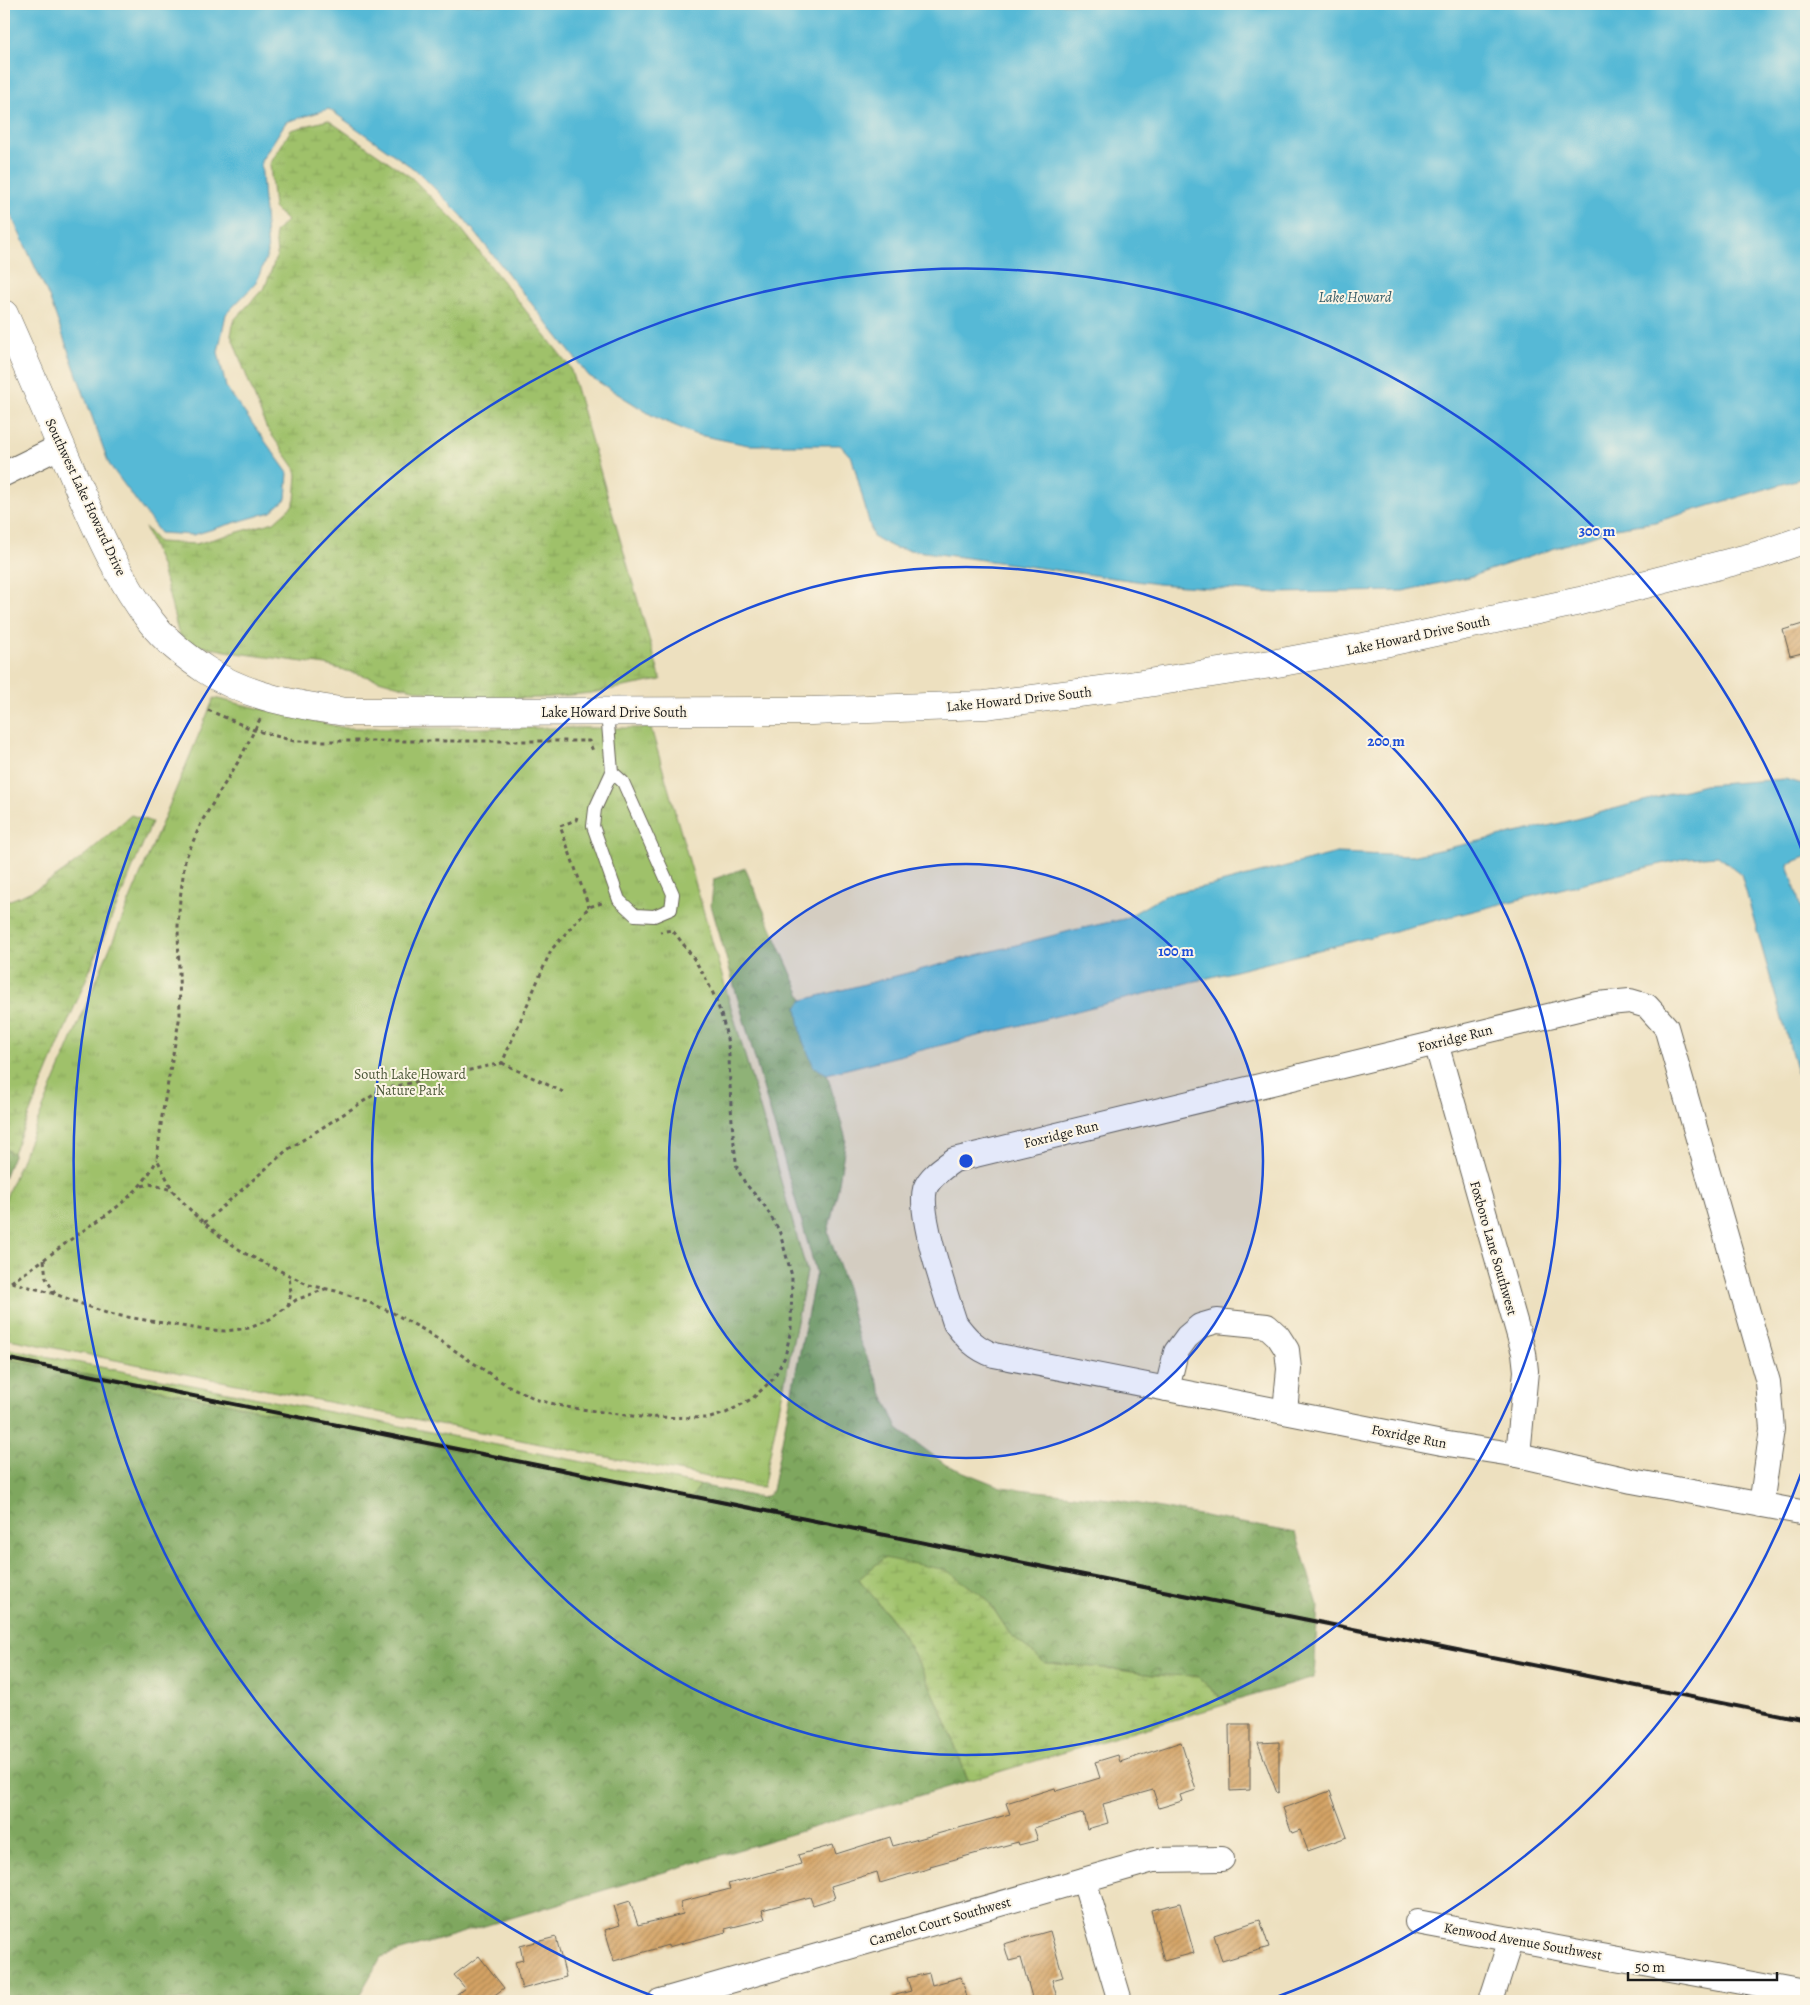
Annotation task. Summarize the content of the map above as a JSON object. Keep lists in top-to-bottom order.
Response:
{
  "streets": {
    "street": [
      "Southwest Lake Howard Drive",
      "Lake Howard Drive South",
      "Foxridge Run",
      "Foxboro Lane Southwest",
      "Camelot Court Southwest",
      "Kenwood Avenue Southwest"
    ]
  },
  "crossings": [
    ["Southwest Lake Howard Drive", "Lake Howard Drive South"],
    ["Foxridge Run", "Foxboro Lane Southwest"]
  ],
  "water": ["Lake Howard"],
  "parks": ["South Lake Howard Nature Park"],
  "scale_bar": "50 m",
  "rings": ["300 m", "200 m", "100 m"]
}
